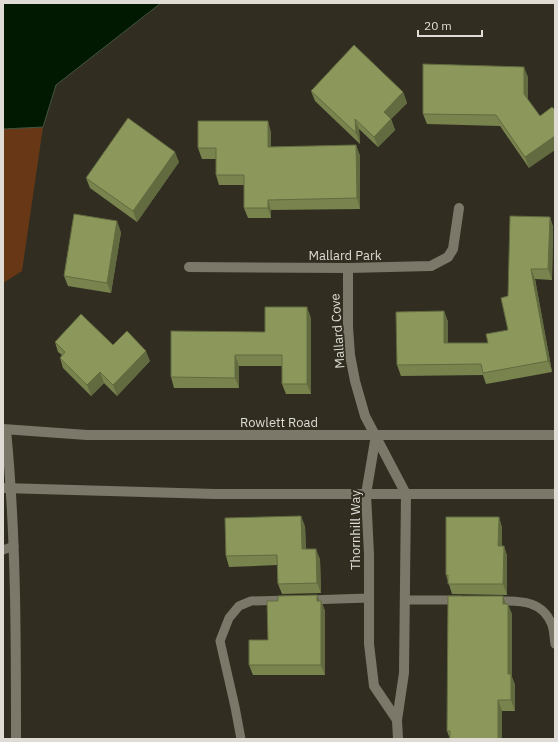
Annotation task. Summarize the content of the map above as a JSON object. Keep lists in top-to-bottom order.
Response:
{
  "streets": {
    "street": [
      "Mallard Park",
      "Mallard Cove",
      "Rowlett Road",
      "Thornhill Way"
    ]
  },
  "crossings": [
    ["Mallard Park", "Mallard Cove"],
    ["Mallard Cove", "Rowlett Road"],
    ["Mallard Cove", "Thornhill Way"],
    ["Rowlett Road", "Thornhill Way"]
  ],
  "scale_bar": "20 m"
}
